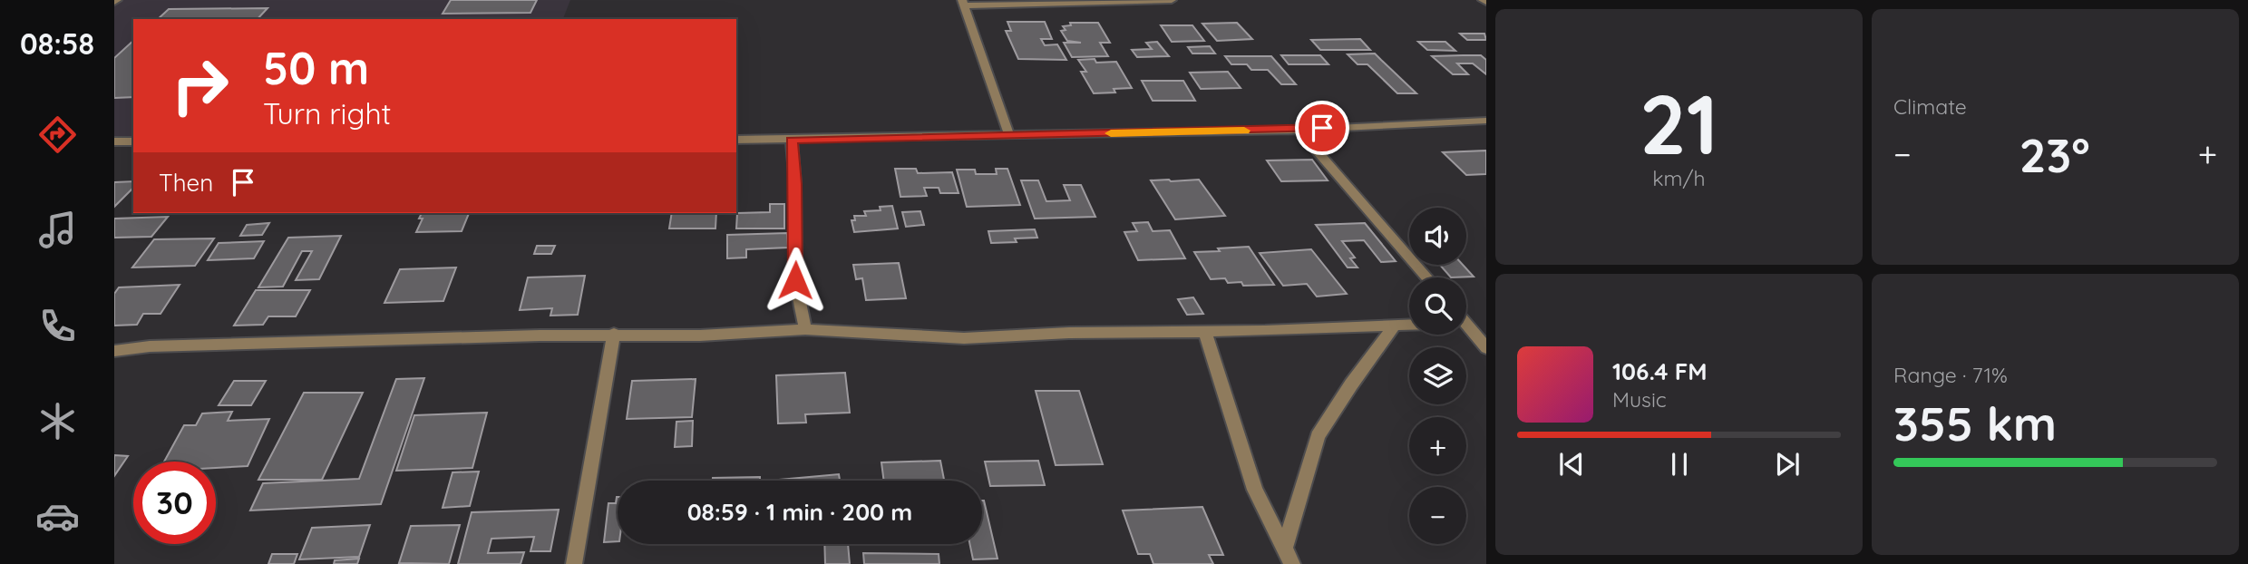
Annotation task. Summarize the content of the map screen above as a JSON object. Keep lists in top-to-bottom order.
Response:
{
  "page": {
    "tabs": "08:58",
    "tile": [
      ["21", "km/h"],
      "Climate",
      ["Range · 71%", "355 km"]
    ],
    "turn": ["50 m", "Turn right"],
    "heat": ["−", "23°", "+"],
    "then": "Then",
    "map_buttons": ["+", "−"],
    "song": ["106.4 FM", "Music"],
    "limit": "30",
    "trip": "08:59 · 1 min · 200 m"
  }
}
